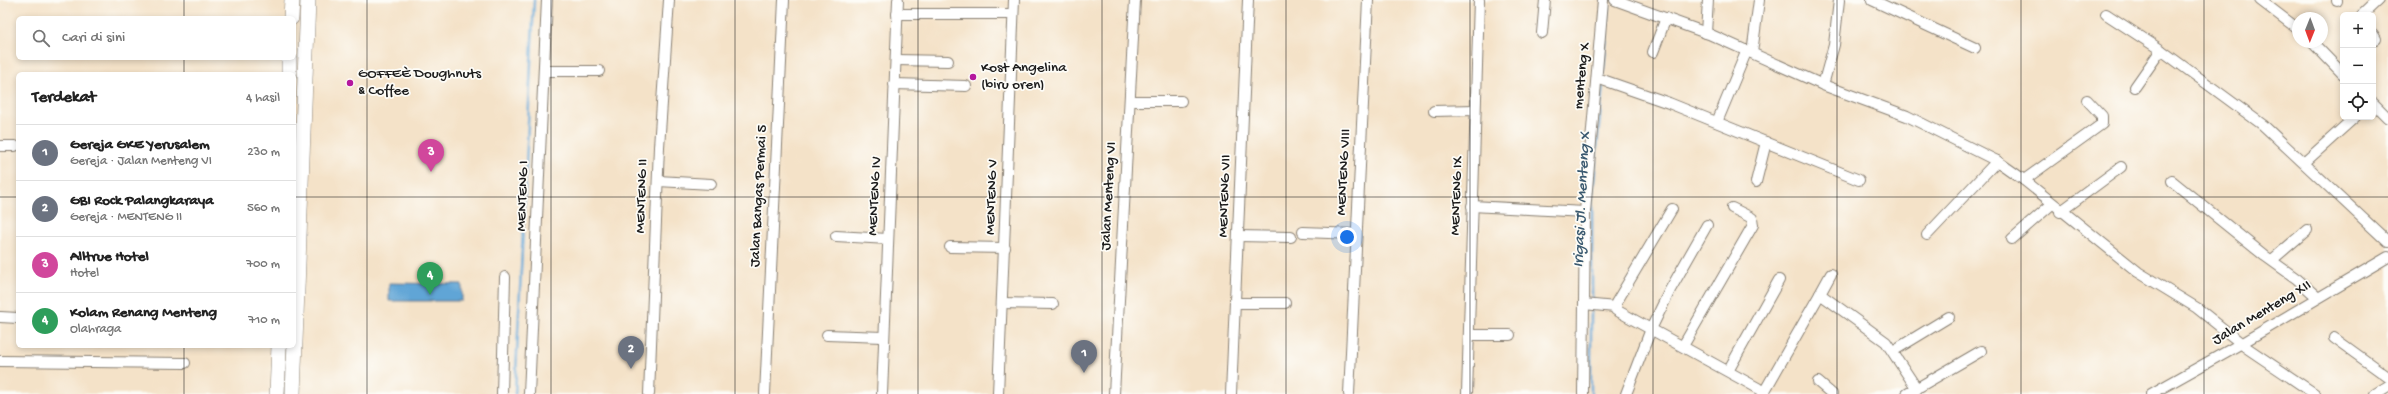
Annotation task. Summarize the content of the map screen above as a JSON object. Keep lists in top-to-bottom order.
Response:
{
  "streets": {
    "street": [
      "menteng X",
      "MENTENG VIII",
      "MENTENG I",
      "MENTENG II",
      "Jalan Bangas Permai 5",
      "MENTENG IV",
      "Jalan Menteng VI",
      "MENTENG VII",
      "MENTENG IX",
      "MENTENG V",
      "Jalan Menteng XII"
    ]
  },
  "water": ["Irigasi Jl. Menteng X"],
  "places": ["Kost Angelina (biru oren)", "GOFFEÈ Doughnuts & Coffee"],
  "north": "bottom",
  "page": {
    "map_buttons": ["+", "−"],
    "search": "Cari di sini",
    "heading": ["Terdekat", "4 hasil"],
    "list": [
      {
        "mark": "1",
        "name": "Gereja GKE Yerusalem",
        "note": "Gereja · Jalan Menteng VI",
        "value": "230 m"
      },
      {
        "mark": "2",
        "name": "GBI Rock Palangkaraya",
        "note": "Gereja · MENTENG II",
        "value": "560 m"
      },
      {
        "mark": "3",
        "name": "Alltrue Hotel",
        "note": "Hotel",
        "value": "700 m"
      },
      {
        "mark": "4",
        "name": "Kolam Renang Menteng",
        "note": "Olahraga",
        "value": "710 m"
      }
    ],
    "pins": [
      "3",
      "4",
      "2",
      "1"
    ]
  }
}
